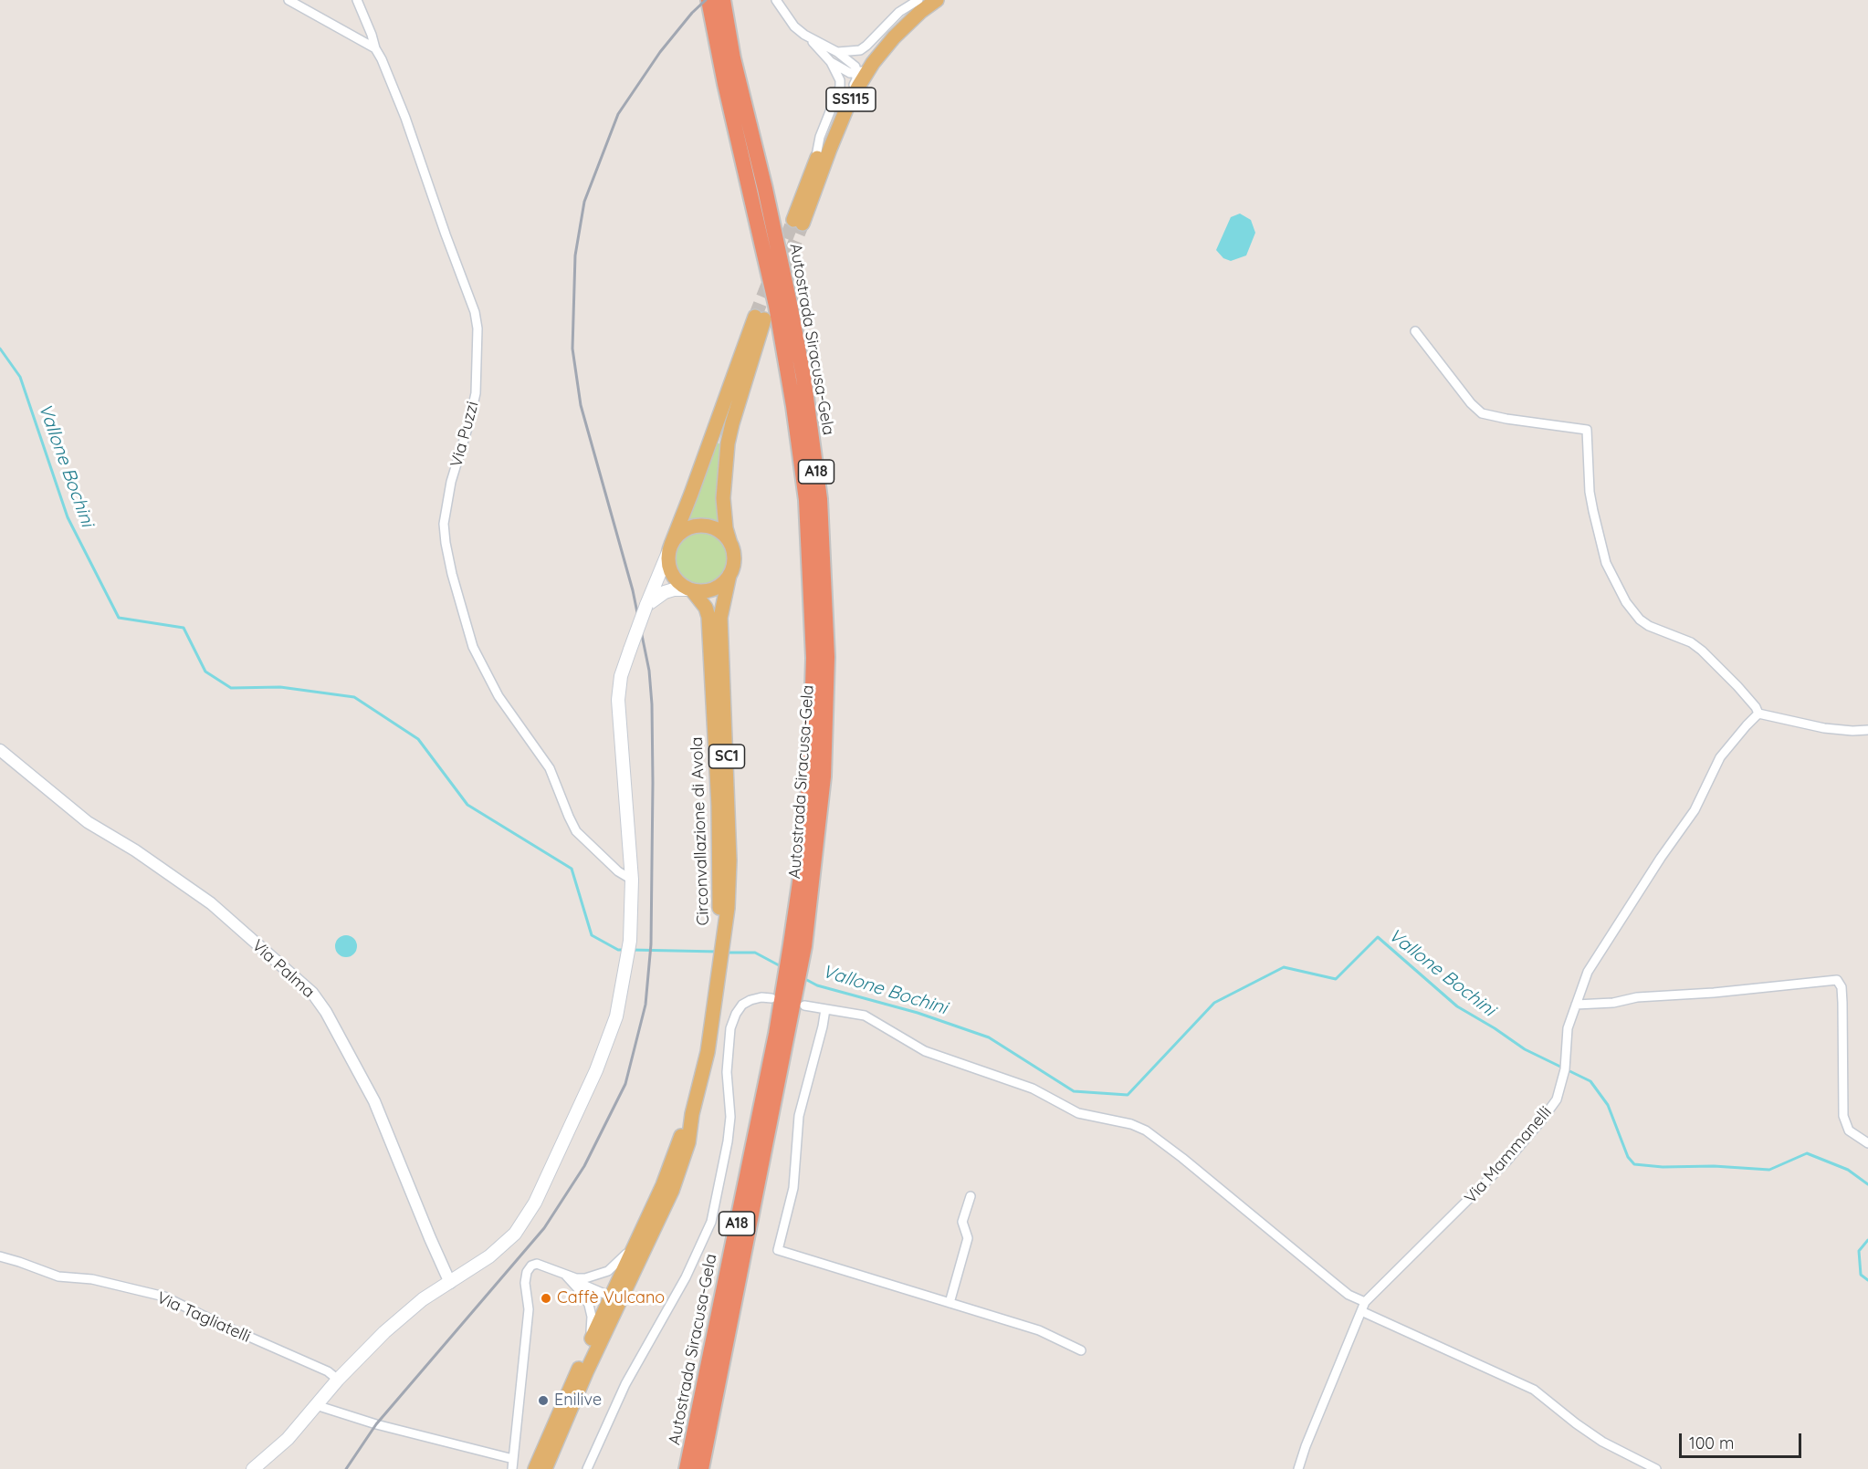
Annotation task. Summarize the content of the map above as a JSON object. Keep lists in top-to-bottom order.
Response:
{
  "streets": {
    "highway": ["Autostrada Siracusa-Gela", "A18"],
    "main road": ["SS115", "SC1", "Circonvallazione di Avola"],
    "street": [
      "Via Puzzi",
      "Via Palma",
      "Via Mammanelli",
      "Via Tagliatelli"
    ]
  },
  "crossings": [
    ["Autostrada Siracusa-Gela", "A18"]
  ],
  "water": ["Vallone Bochini"],
  "places": ["Caffè Vulcano", "Enilive"],
  "scale_bar": "100 m"
}
